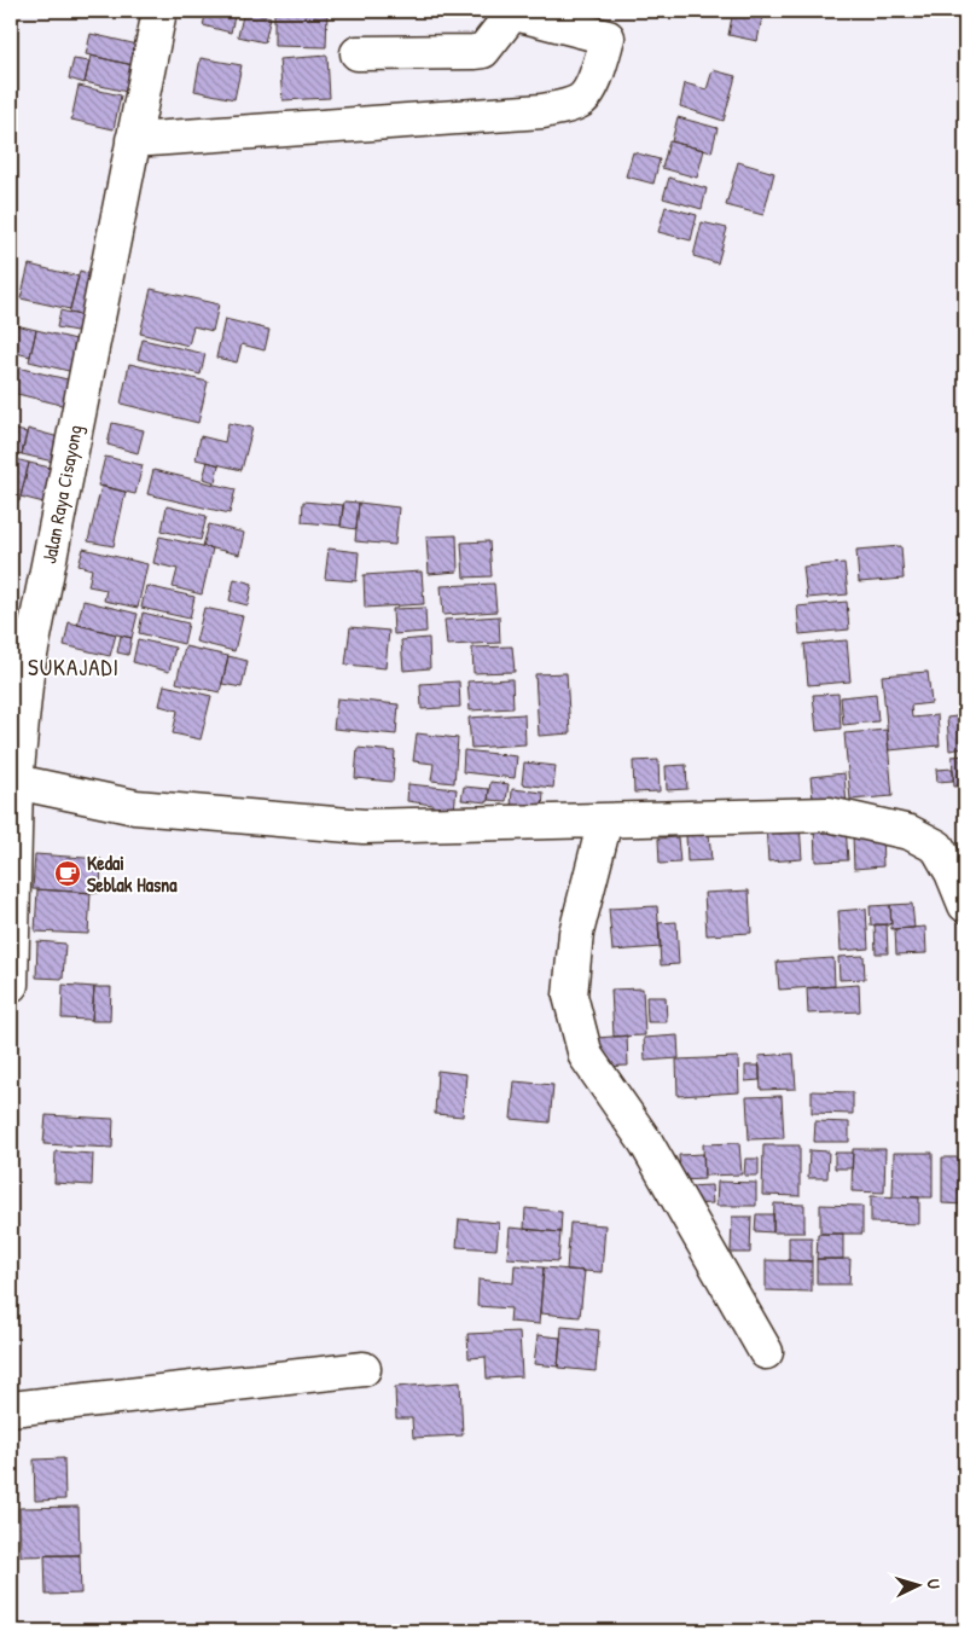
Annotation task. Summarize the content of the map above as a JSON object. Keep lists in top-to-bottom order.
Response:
{
  "streets": {
    "street": ["Jalan Raya Cisayong"]
  },
  "districts": ["SUKAJADI"],
  "places": {
    "cafe": ["Kedai Seblak Hasna"]
  },
  "north": "right"
}
